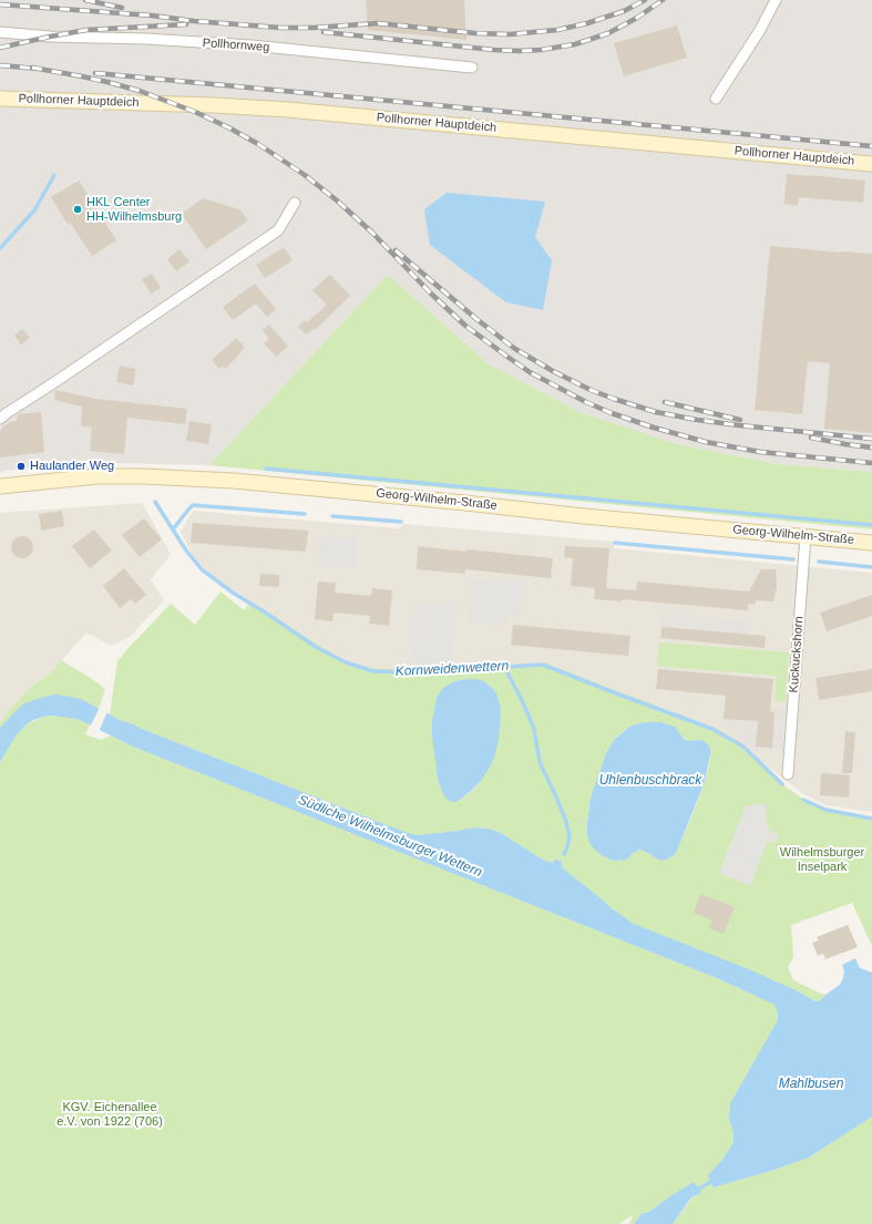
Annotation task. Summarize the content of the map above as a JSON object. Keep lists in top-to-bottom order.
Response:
{
  "streets": {
    "main road": ["Pollhorner Hauptdeich", "Georg-Wilhelm-Straße"],
    "street": ["Pollhornweg", "Kuckuckshorn"]
  },
  "crossings": [
    ["Georg-Wilhelm-Straße", "Kuckuckshorn"]
  ],
  "water": [
    "Kornweidenwettern",
    "Uhlenbuschbrack",
    "Südliche Wilhelmsburger Wettern",
    "Mahlbusen"
  ],
  "parks": ["Wilhelmsburger Inselpark", "KGV. Eichenallee e.V. von 1922 (706)"],
  "places": ["HKL Center HH-Wilhelmsburg", "Haulander Weg"]
}
